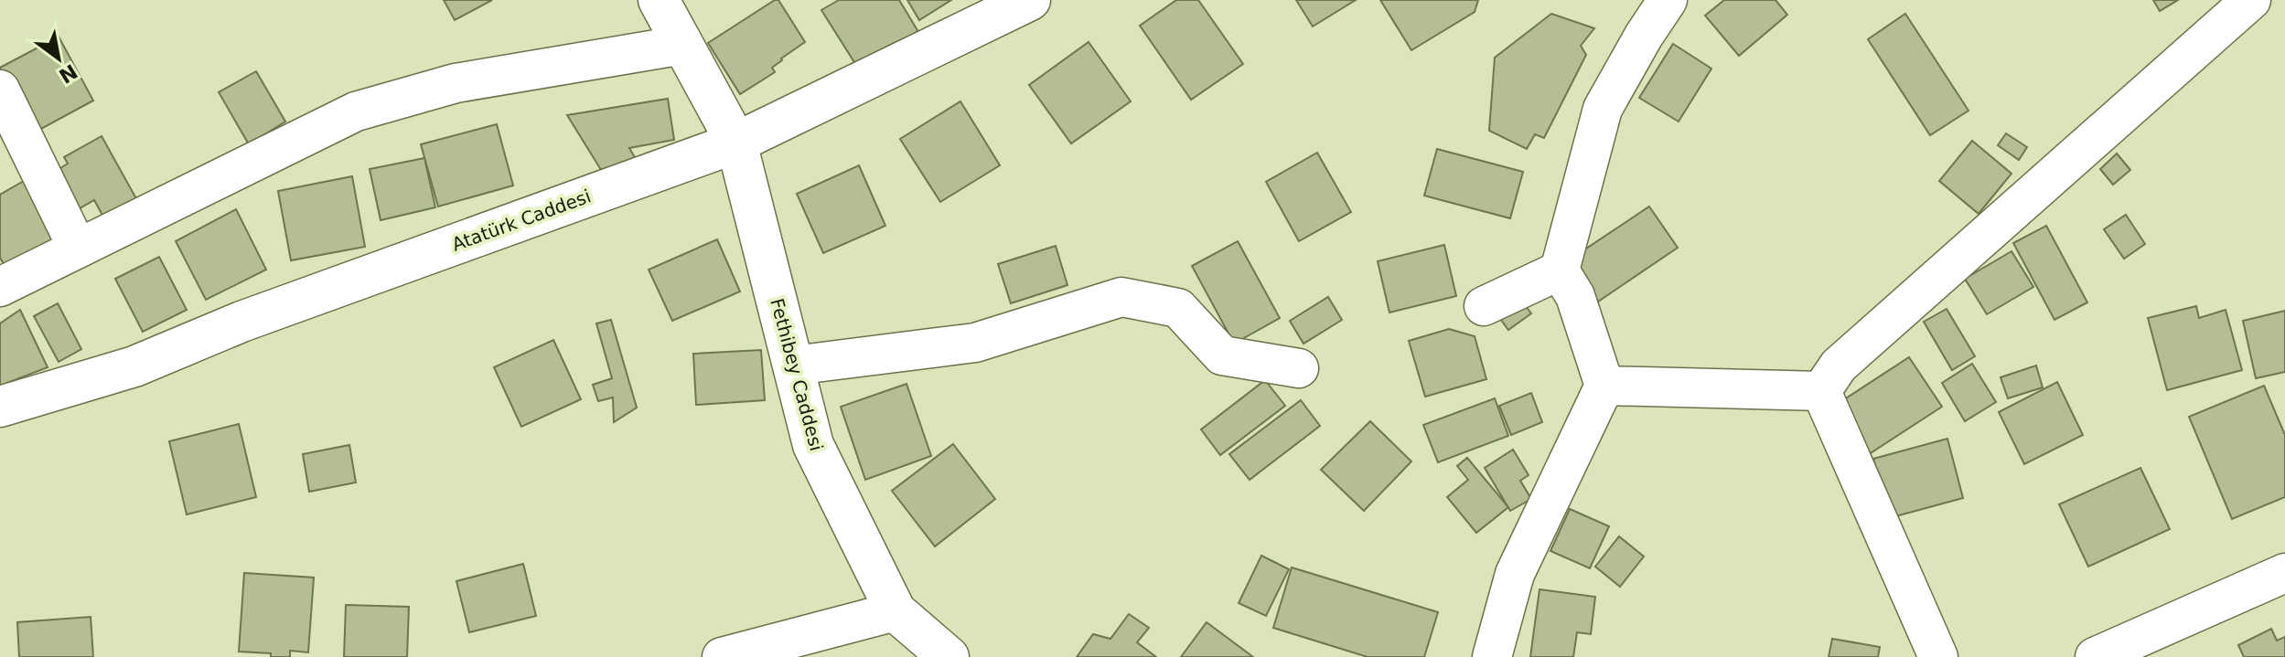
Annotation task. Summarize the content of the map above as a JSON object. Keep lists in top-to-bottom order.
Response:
{
  "streets": {
    "street": ["Atatürk Caddesi", "Fethibey Caddesi"]
  },
  "crossings": [
    ["Atatürk Caddesi", "Fethibey Caddesi"]
  ],
  "north": "bottom right"
}
